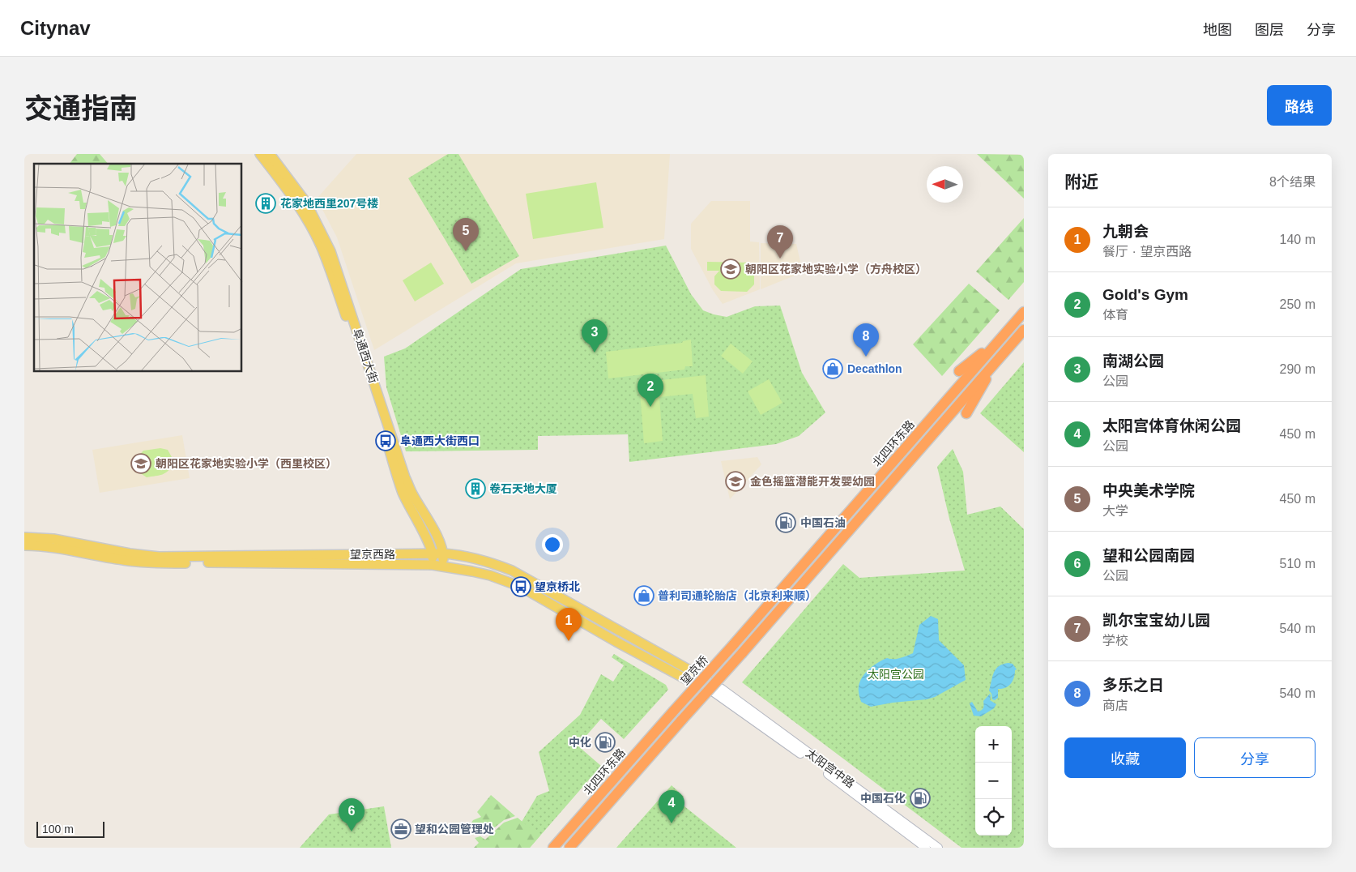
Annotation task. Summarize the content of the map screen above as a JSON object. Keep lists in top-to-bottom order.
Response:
{
  "streets": {
    "highway": ["北四环东路", "望京桥"],
    "main road": ["阜通西大街", "望京西路", "太阳宫中路"]
  },
  "crossings": [
    ["阜通西大街", "望京西路"],
    ["北四环东路", "望京桥"]
  ],
  "parks": ["太阳宫公园"],
  "places": {
    "building": ["花家地西里207号楼", "卷石天地大厦"],
    "school or university": ["朝阳区花家地实验小学（方舟校区）", "朝阳区花家地实验小学（西里校区）", "金色摇篮潜能开发婴幼园"],
    "shop": ["Decathlon", "普利司通轮胎店（北京利来顺）"],
    "bus stop": ["阜通西大街西口", "望京桥北"],
    "fuel station": ["中国石油", "中化", "中国石化"],
    "office": ["望和公园管理处"]
  },
  "scale_bar": "100 m",
  "north": "left",
  "page": {
    "header": "Citynav",
    "nav": ["地图", "图层", "分享"],
    "title": "交通指南",
    "buttons": [
      "路线",
      ["收藏", "分享"]
    ],
    "heading": ["附近", "8个结果"],
    "list": [
      {
        "mark": "1",
        "name": "九朝会",
        "note": "餐厅 · 望京西路",
        "value": "140 m"
      },
      {
        "mark": "2",
        "name": "Gold's Gym",
        "note": "体育",
        "value": "250 m"
      },
      {
        "mark": "3",
        "name": "南湖公园",
        "note": "公园",
        "value": "290 m"
      },
      {
        "mark": "4",
        "name": "太阳宫体育休闲公园",
        "note": "公园",
        "value": "450 m"
      },
      {
        "mark": "5",
        "name": "中央美术学院",
        "note": "大学",
        "value": "450 m"
      },
      {
        "mark": "6",
        "name": "望和公园南园",
        "note": "公园",
        "value": "510 m"
      },
      {
        "mark": "7",
        "name": "凯尔宝宝幼儿园",
        "note": "学校",
        "value": "540 m"
      },
      {
        "mark": "8",
        "name": "多乐之日",
        "note": "商店",
        "value": "540 m"
      }
    ],
    "pins": [
      "5",
      "7",
      "3",
      "8",
      "2",
      "1",
      "4",
      "6"
    ],
    "map_buttons": ["+", "−"],
    "scale": "100 m"
  }
}
